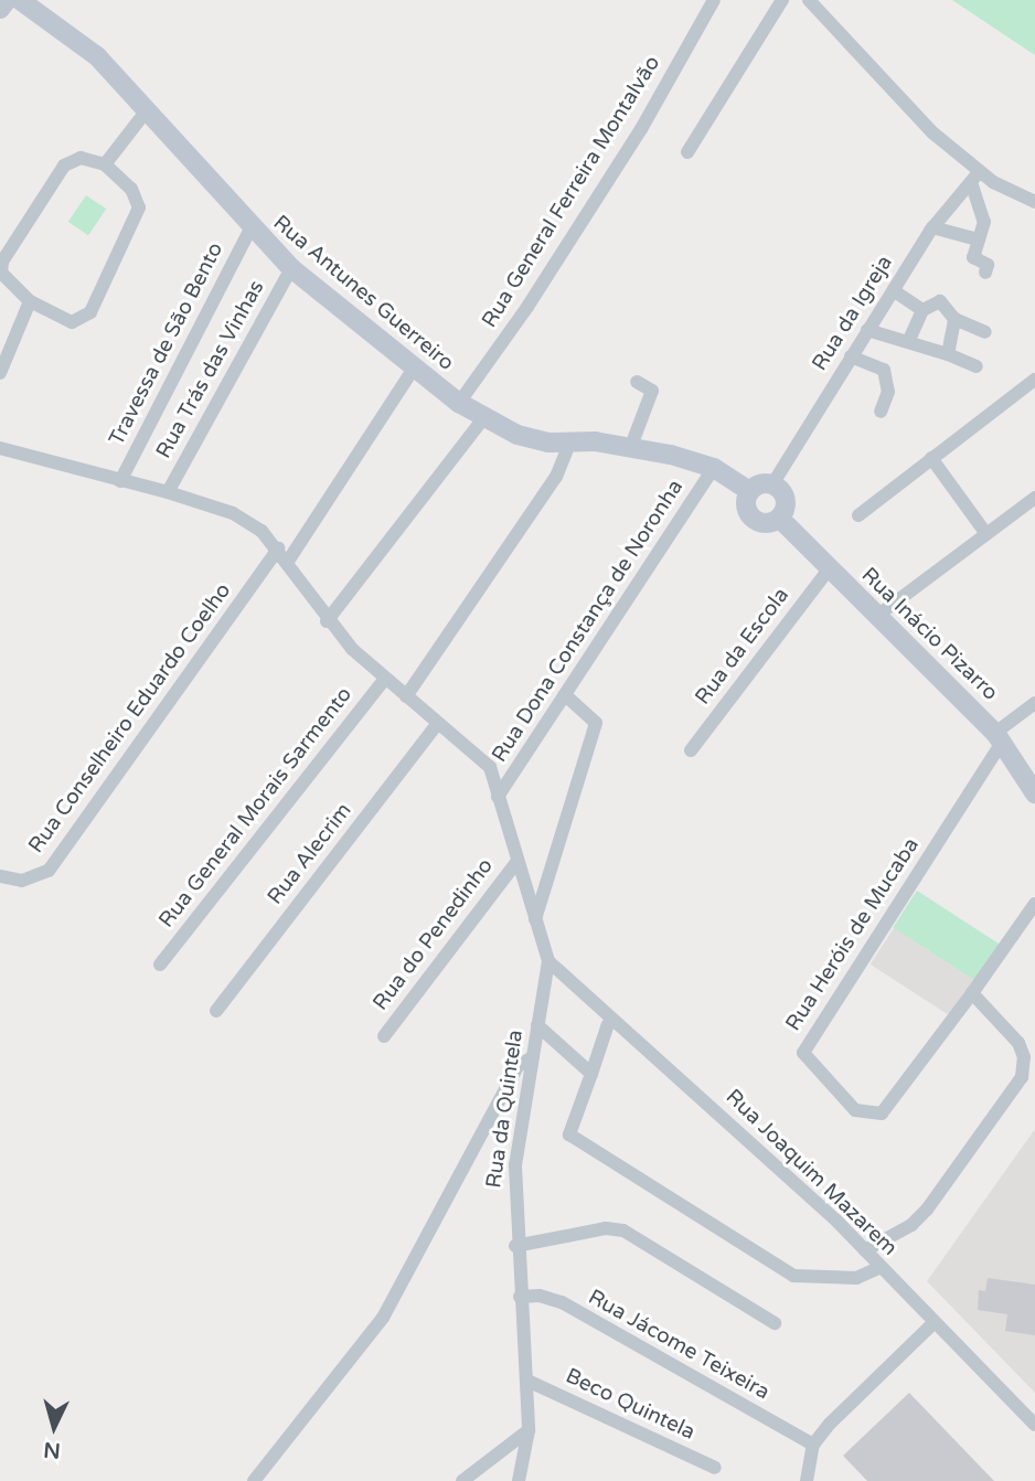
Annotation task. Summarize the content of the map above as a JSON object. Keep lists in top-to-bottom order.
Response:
{
  "streets": {
    "main road": ["Rua Antunes Guerreiro", "Rua Inácio Pizarro"],
    "street": [
      "Rua General Ferreira Montalvão",
      "Rua da Igreja",
      "Travessa de São Bento",
      "Rua Trás das Vinhas",
      "Rua Dona Constança de Noronha",
      "Rua da Escola",
      "Rua Conselheiro Eduardo Coelho",
      "Rua General Morais Sarmento",
      "Rua Alecrim",
      "Rua do Penedinho",
      "Rua Heróis de Mucaba",
      "Rua da Quintela",
      "Rua Joaquim Mazarem",
      "Rua Jácome Teixeira",
      "Beco Quintela"
    ]
  },
  "crossings": [
    ["Rua General Ferreira Montalvão", "Rua Antunes Guerreiro"],
    ["Rua Antunes Guerreiro", "Rua da Igreja"],
    ["Rua Antunes Guerreiro", "Travessa de São Bento"],
    ["Rua Antunes Guerreiro", "Rua Trás das Vinhas"],
    ["Rua Antunes Guerreiro", "Rua Dona Constança de Noronha"],
    ["Rua Antunes Guerreiro", "Rua Inácio Pizarro"],
    ["Rua da Igreja", "Rua Inácio Pizarro"],
    ["Travessa de São Bento", "Rua da Quintela"],
    ["Rua Trás das Vinhas", "Rua da Quintela"],
    ["Rua Dona Constança de Noronha", "Rua da Quintela"],
    ["Rua Inácio Pizarro", "Rua da Escola"],
    ["Rua Inácio Pizarro", "Rua Heróis de Mucaba"],
    ["Rua Conselheiro Eduardo Coelho", "Rua da Quintela"],
    ["Rua General Morais Sarmento", "Rua da Quintela"],
    ["Rua Alecrim", "Rua da Quintela"],
    ["Rua do Penedinho", "Rua da Quintela"],
    ["Rua da Quintela", "Rua Joaquim Mazarem"],
    ["Rua da Quintela", "Rua Jácome Teixeira"],
    ["Rua da Quintela", "Beco Quintela"]
  ],
  "north": "bottom"
}
